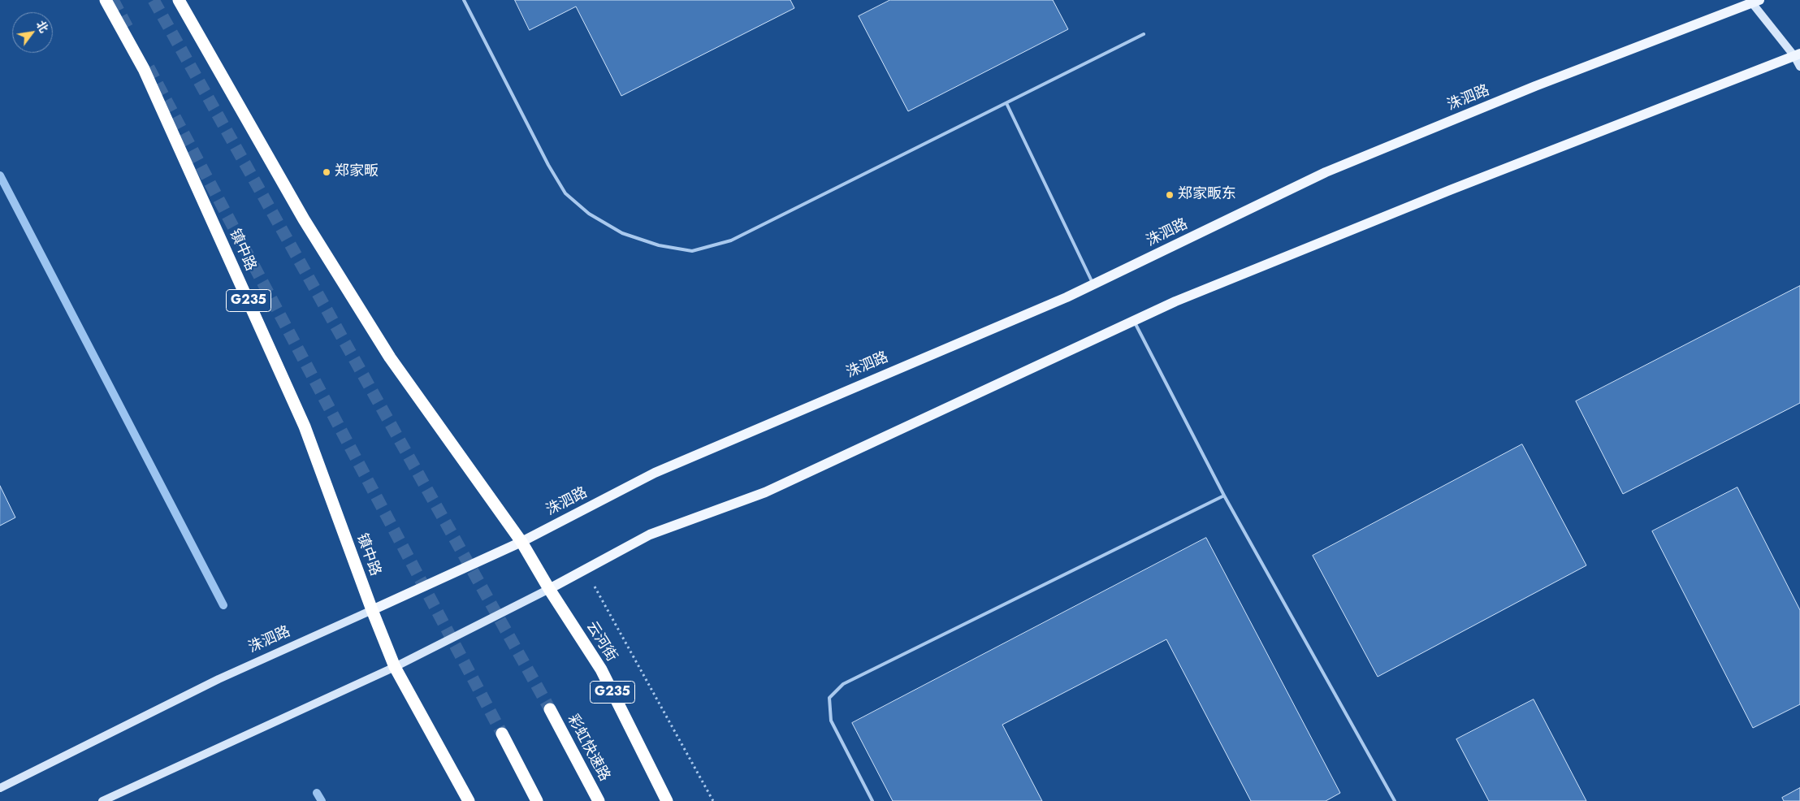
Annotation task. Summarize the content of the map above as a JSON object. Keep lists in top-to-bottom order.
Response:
{
  "streets": {
    "highway": [
      "镇中路",
      "G235",
      "云河街",
      "彩虹快速路"
    ],
    "main road": ["洙泗路"]
  },
  "crossings": [
    ["洙泗路", "镇中路"],
    ["洙泗路", "G235"],
    ["镇中路", "G235"],
    ["G235", "云河街"]
  ],
  "places": ["郑家畈", "郑家畈东"],
  "north": "top right"
}
